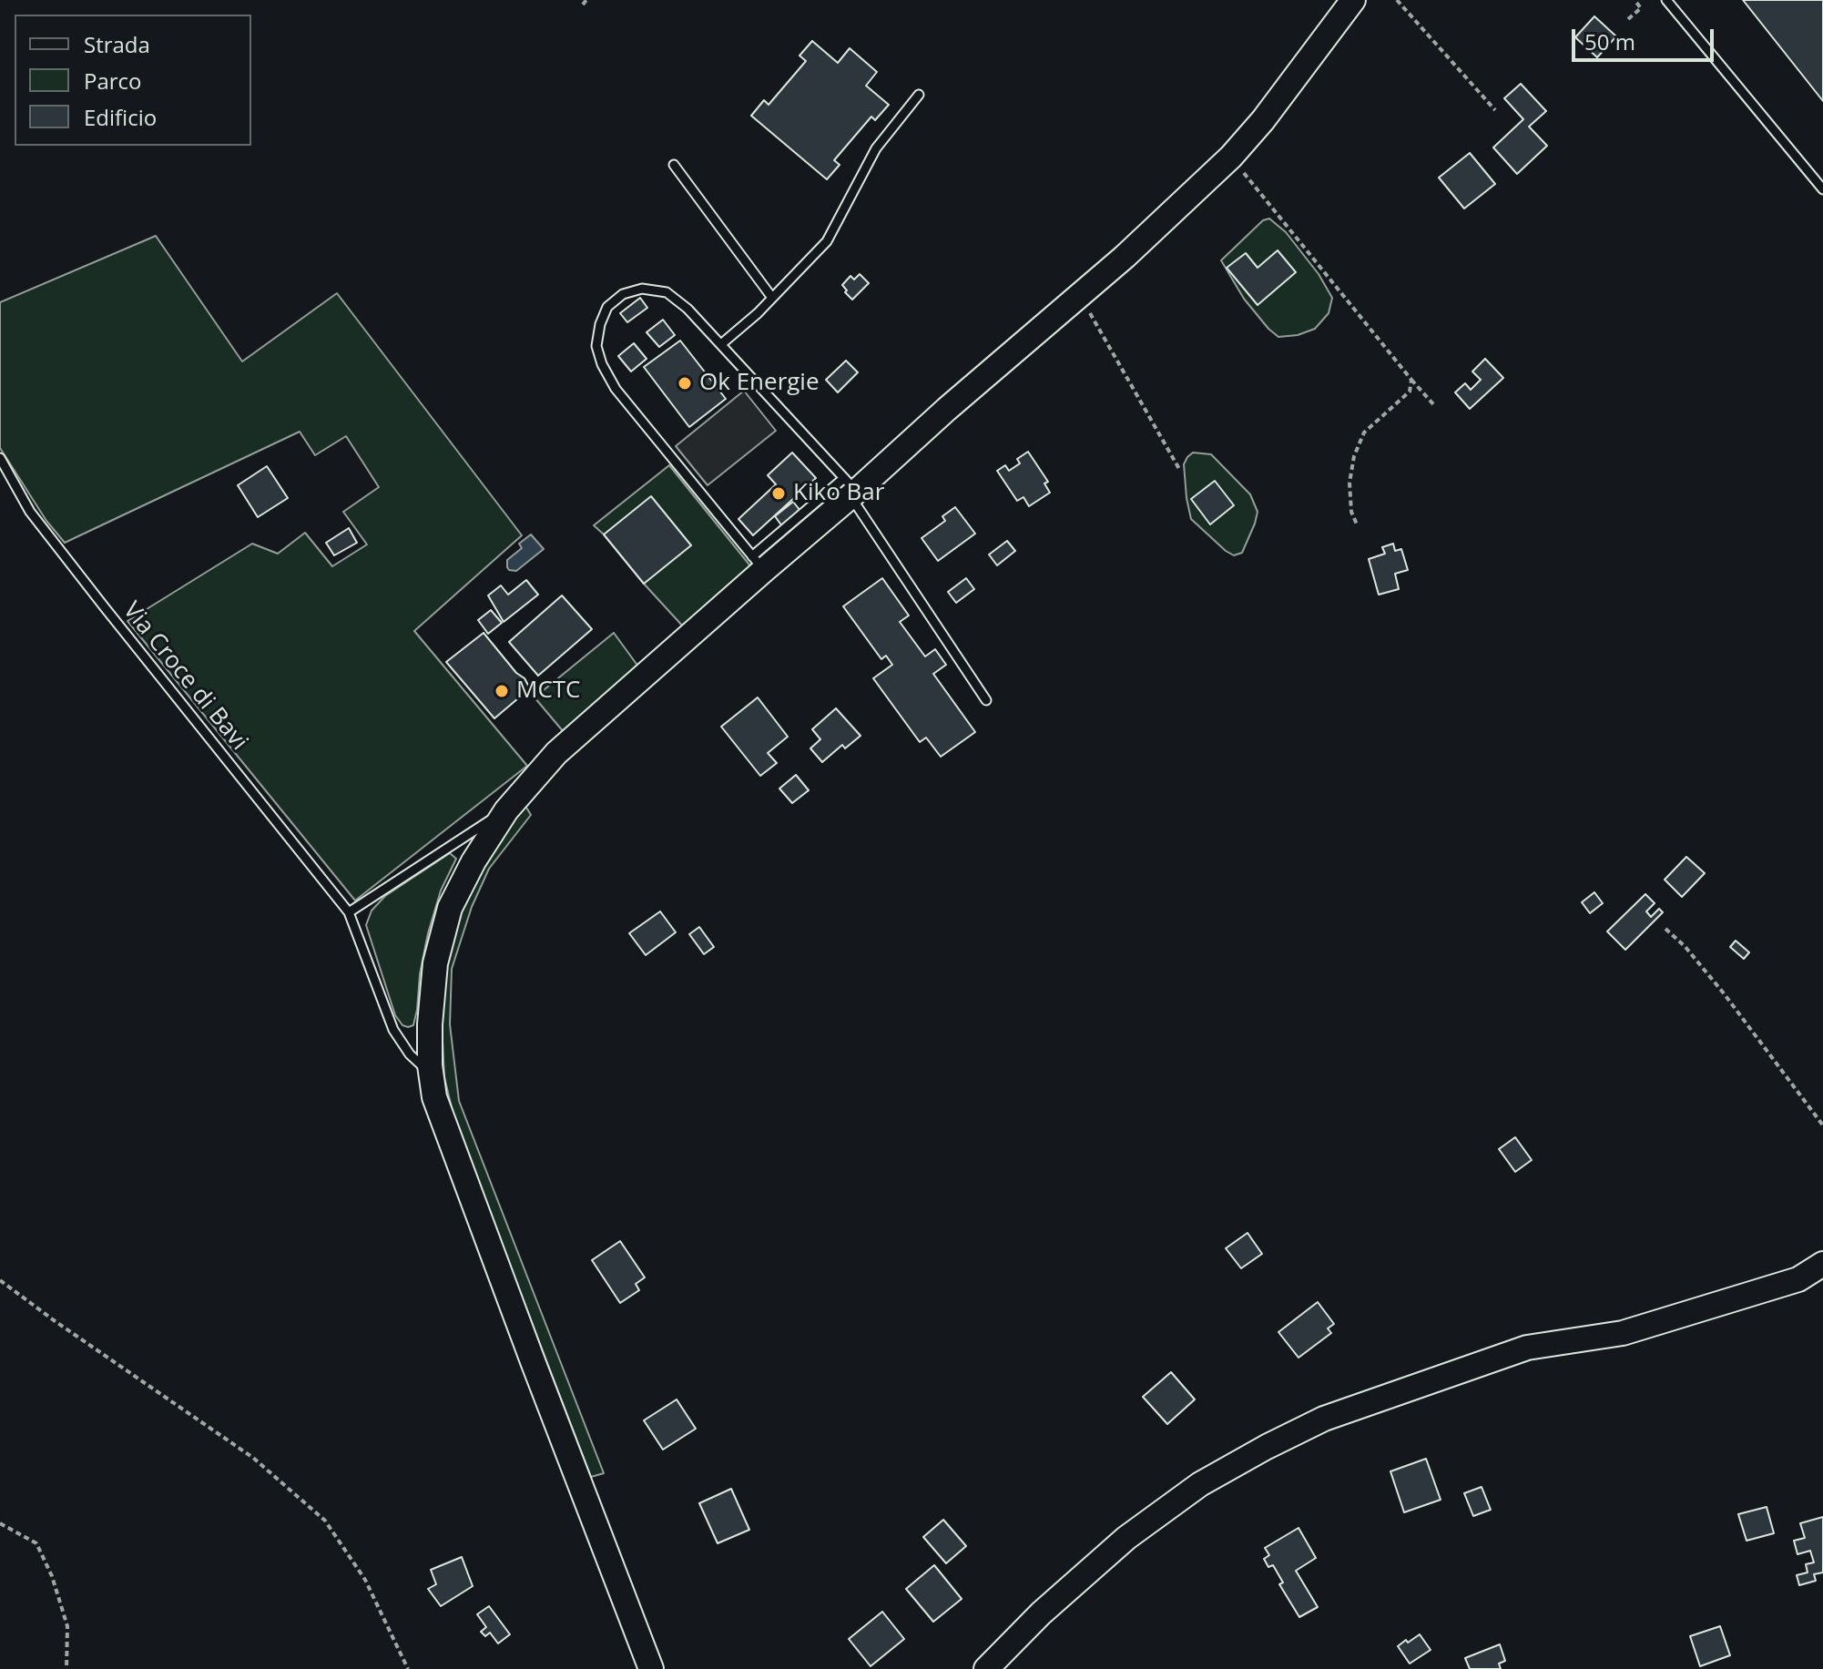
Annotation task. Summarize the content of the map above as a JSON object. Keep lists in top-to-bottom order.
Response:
{
  "streets": {
    "lane": ["Via Croce di Bavi"]
  },
  "places": ["Ok Energie", "Kiko Bar", "MCTC"],
  "legend": ["Strada", "Parco", "Edificio"],
  "scale_bar": "50 m"
}
